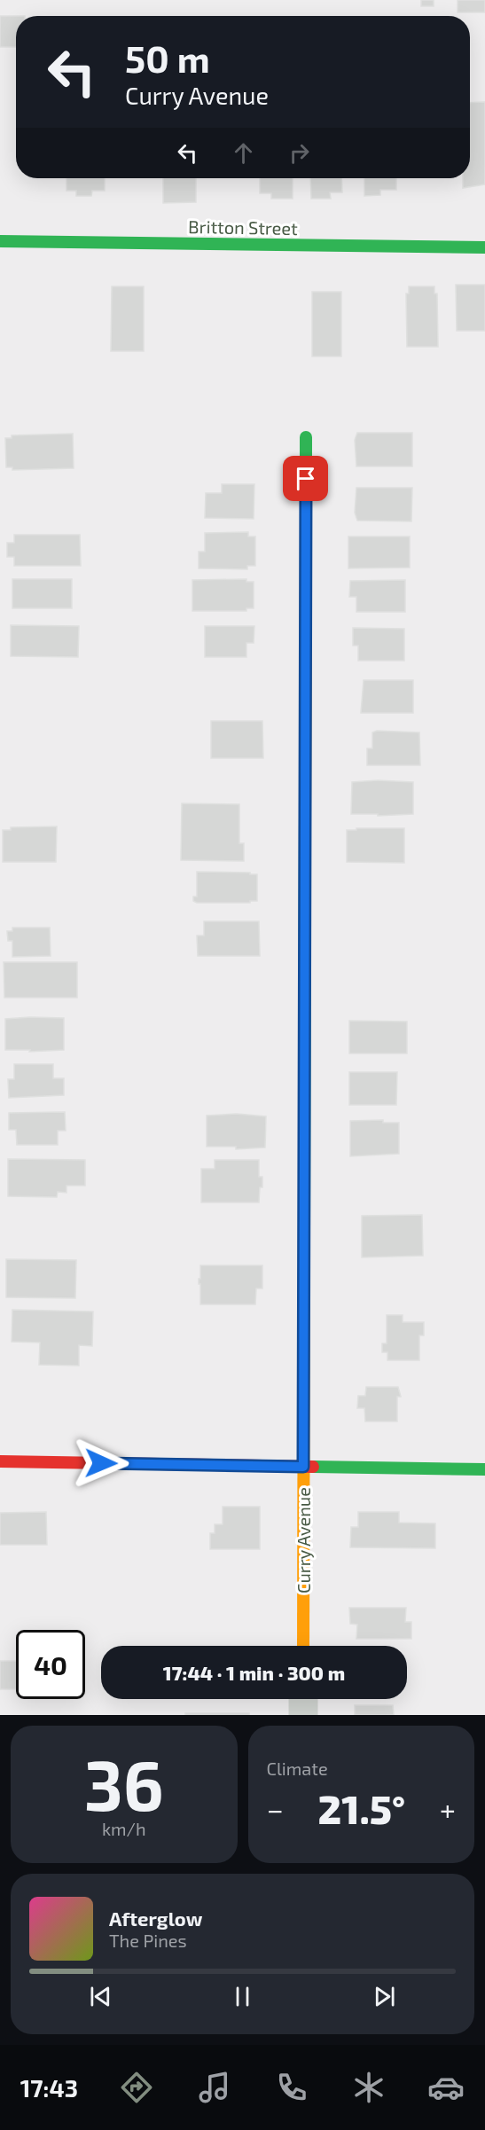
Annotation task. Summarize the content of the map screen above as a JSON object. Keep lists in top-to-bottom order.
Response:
{
  "streets": {
    "street": ["Britton Street", "Curry Avenue"]
  },
  "page": {
    "turn": ["50 m", "Curry Avenue"],
    "limit": "40",
    "trip": "17:44 · 1 min · 300 m",
    "tile": [
      ["36", "km/h"],
      "Climate"
    ],
    "heat": ["−", "21.5°", "+"],
    "song": ["Afterglow", "The Pines"],
    "tabs": "17:43"
  }
}
